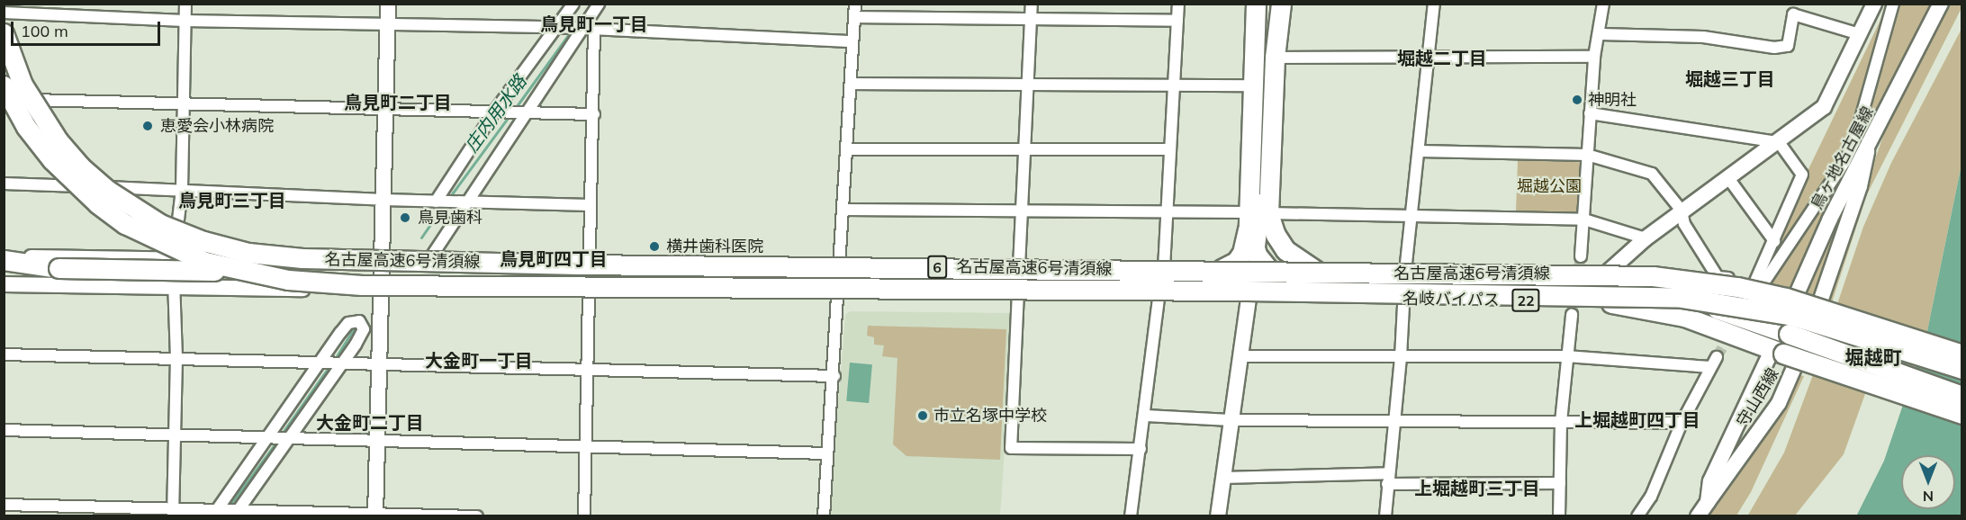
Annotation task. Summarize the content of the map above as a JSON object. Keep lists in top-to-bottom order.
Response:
{
  "streets": {
    "highway": [
      "名古屋高速6号清須線",
      "6",
      "名岐バイパス",
      "22"
    ],
    "street": ["鳥ヶ地名古屋線", "守山西線"]
  },
  "crossings": [
    ["鳥ヶ地名古屋線", "名岐バイパス"],
    ["鳥ヶ地名古屋線", "守山西線"],
    ["名古屋高速6号清須線", "名岐バイパス"],
    ["名岐バイパス", "守山西線"]
  ],
  "districts": [
    "鳥見町一丁目",
    "堀越二丁目",
    "堀越三丁目",
    "鳥見町二丁目",
    "鳥見町三丁目",
    "鳥見町四丁目",
    "堀越町",
    "大金町一丁目",
    "上堀越町四丁目",
    "大金町二丁目",
    "上堀越町三丁目"
  ],
  "water": ["庄内用水路"],
  "parks": ["堀越公園"],
  "places": [
    "神明社",
    "恵愛会小林病院",
    "鳥見歯科",
    "横井歯科医院",
    "市立名塚中学校"
  ],
  "scale_bar": "100 m",
  "north": "bottom"
}
